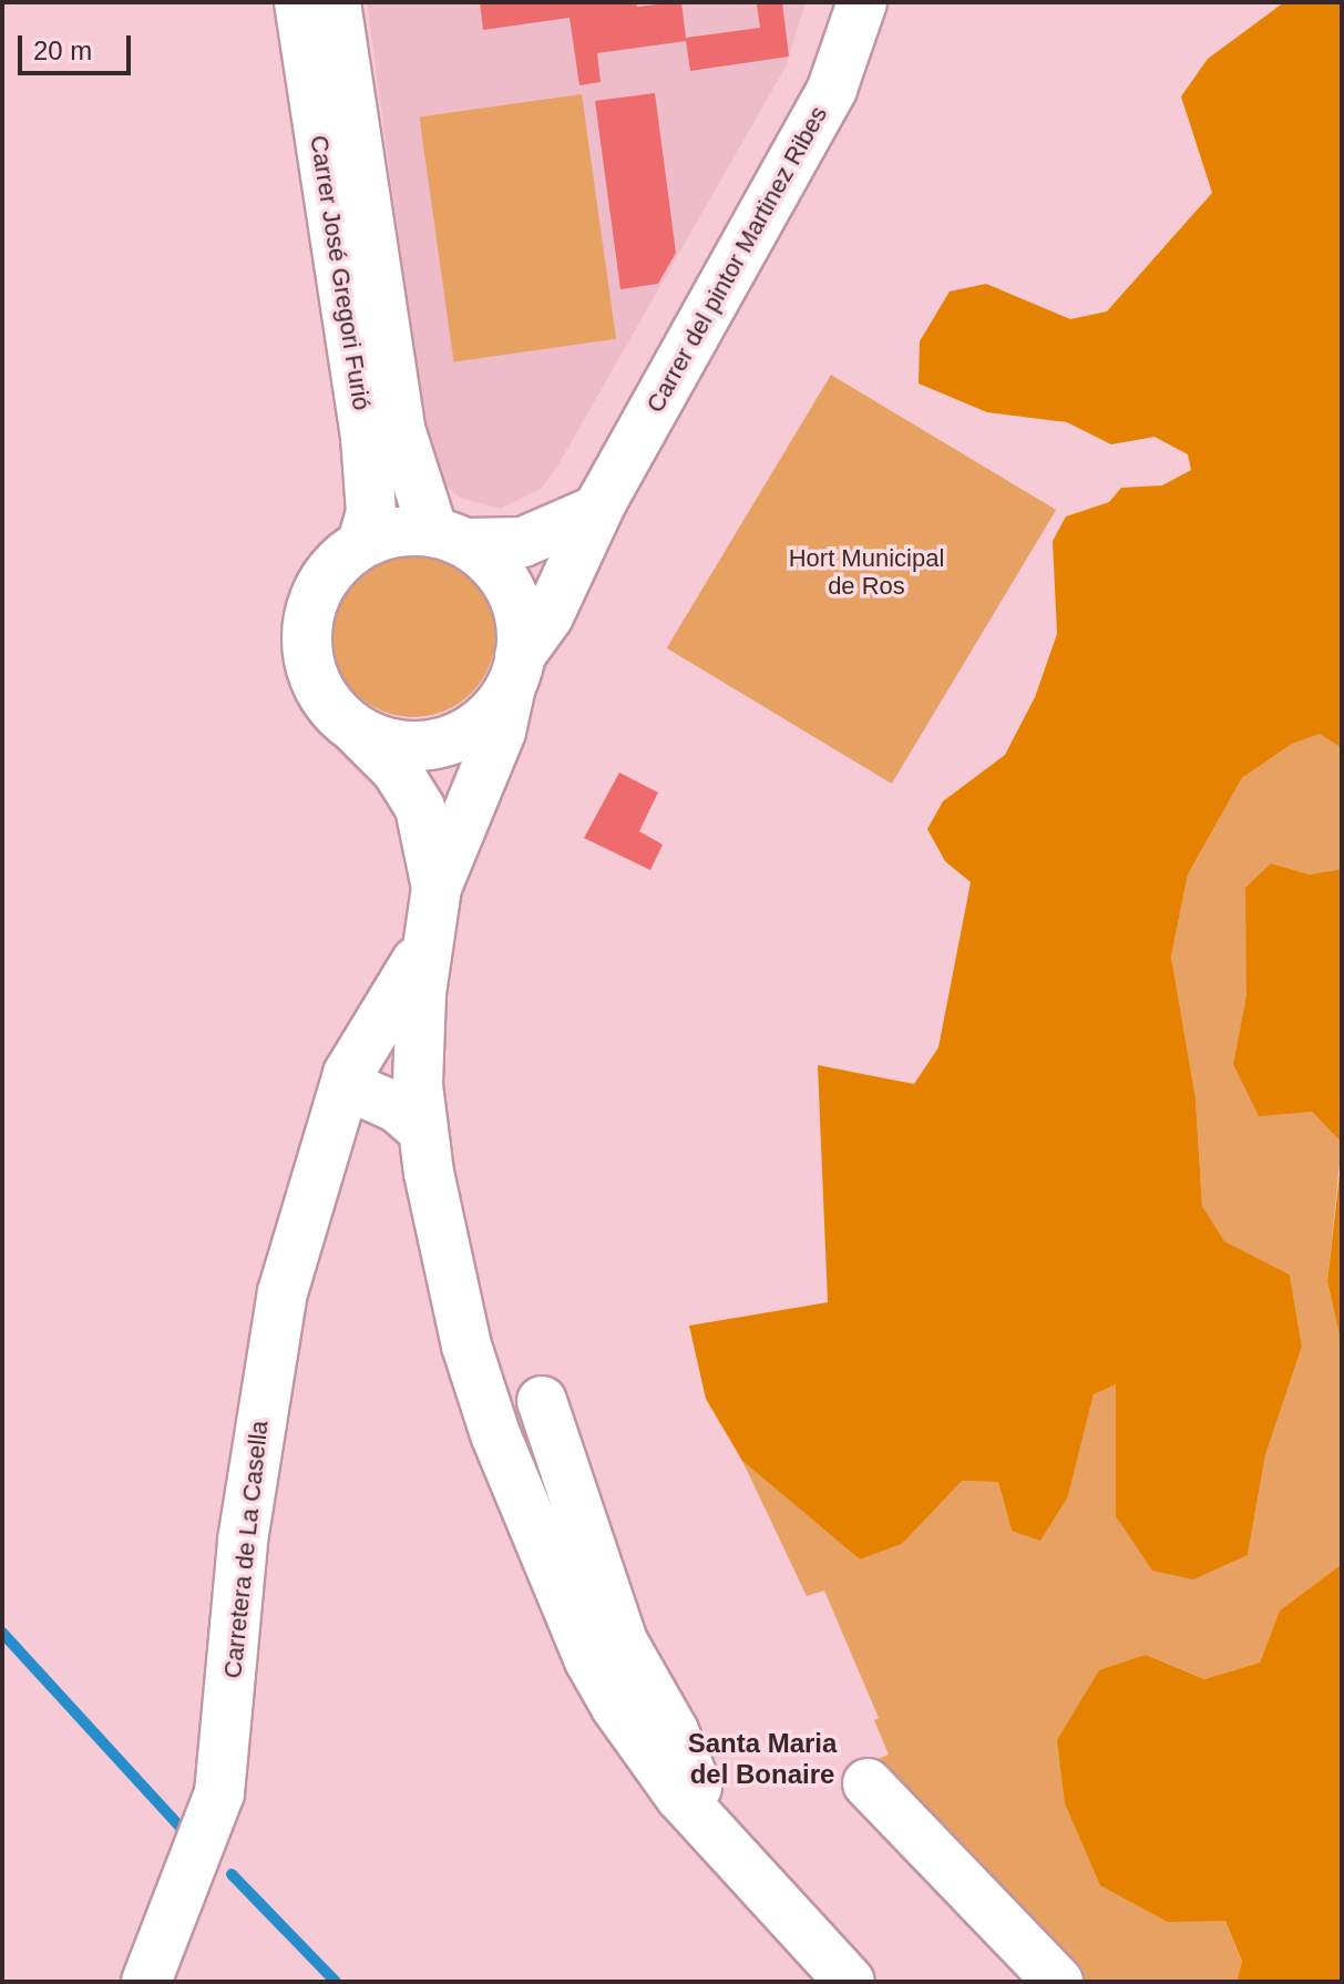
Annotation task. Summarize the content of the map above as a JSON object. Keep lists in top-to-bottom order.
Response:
{
  "streets": {
    "street": ["Carrer del pintor Martinez Ribes", "Carrer José Gregori Furió", "Carretera de La Casella"]
  },
  "crossings": [
    ["Carrer del pintor Martinez Ribes", "Carrer José Gregori Furió"]
  ],
  "districts": ["Santa Maria del Bonaire"],
  "parks": ["Hort Municipal de Ros"],
  "scale_bar": "20 m"
}
